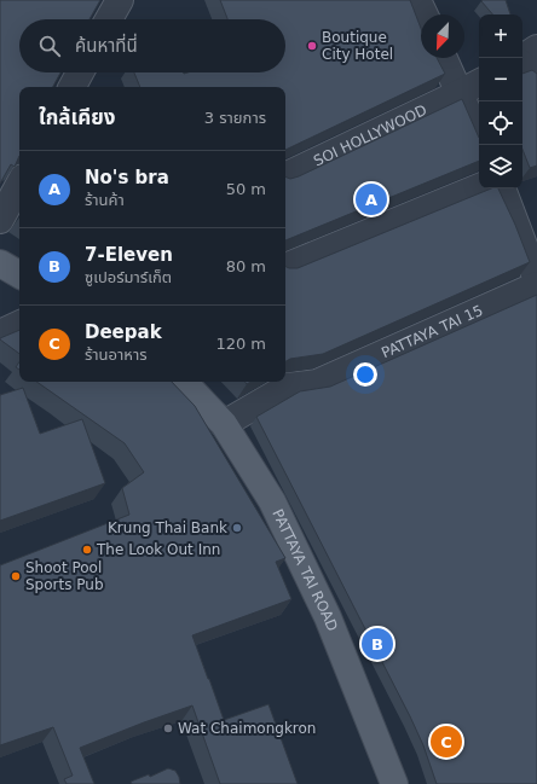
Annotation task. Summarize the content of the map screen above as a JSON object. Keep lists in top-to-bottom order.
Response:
{
  "streets": {
    "main road": ["PATTAYA TAI ROAD"],
    "street": ["SOI HOLLYWOOD", "PATTAYA TAI 15"]
  },
  "crossings": [
    ["PATTAYA TAI 15", "PATTAYA TAI ROAD"]
  ],
  "places": [
    "Boutique City Hotel",
    "Krung Thai Bank",
    "The Look Out Inn",
    "Shoot Pool Sports Pub",
    "Wat Chaimongkron"
  ],
  "north": "bottom left",
  "page": {
    "map_buttons": ["+", "−"],
    "search": "ค้นหาที่นี่",
    "heading": ["ใกล้เคียง", "3 รายการ"],
    "list": [
      {
        "mark": "A",
        "name": "No's bra",
        "note": "ร้านค้า",
        "value": "50 m"
      },
      {
        "mark": "B",
        "name": "7-Eleven",
        "note": "ซูเปอร์มาร์เก็ต",
        "value": "80 m"
      },
      {
        "mark": "C",
        "name": "Deepak",
        "note": "ร้านอาหาร",
        "value": "120 m"
      }
    ],
    "pins": ["A", "B", "C"]
  }
}
